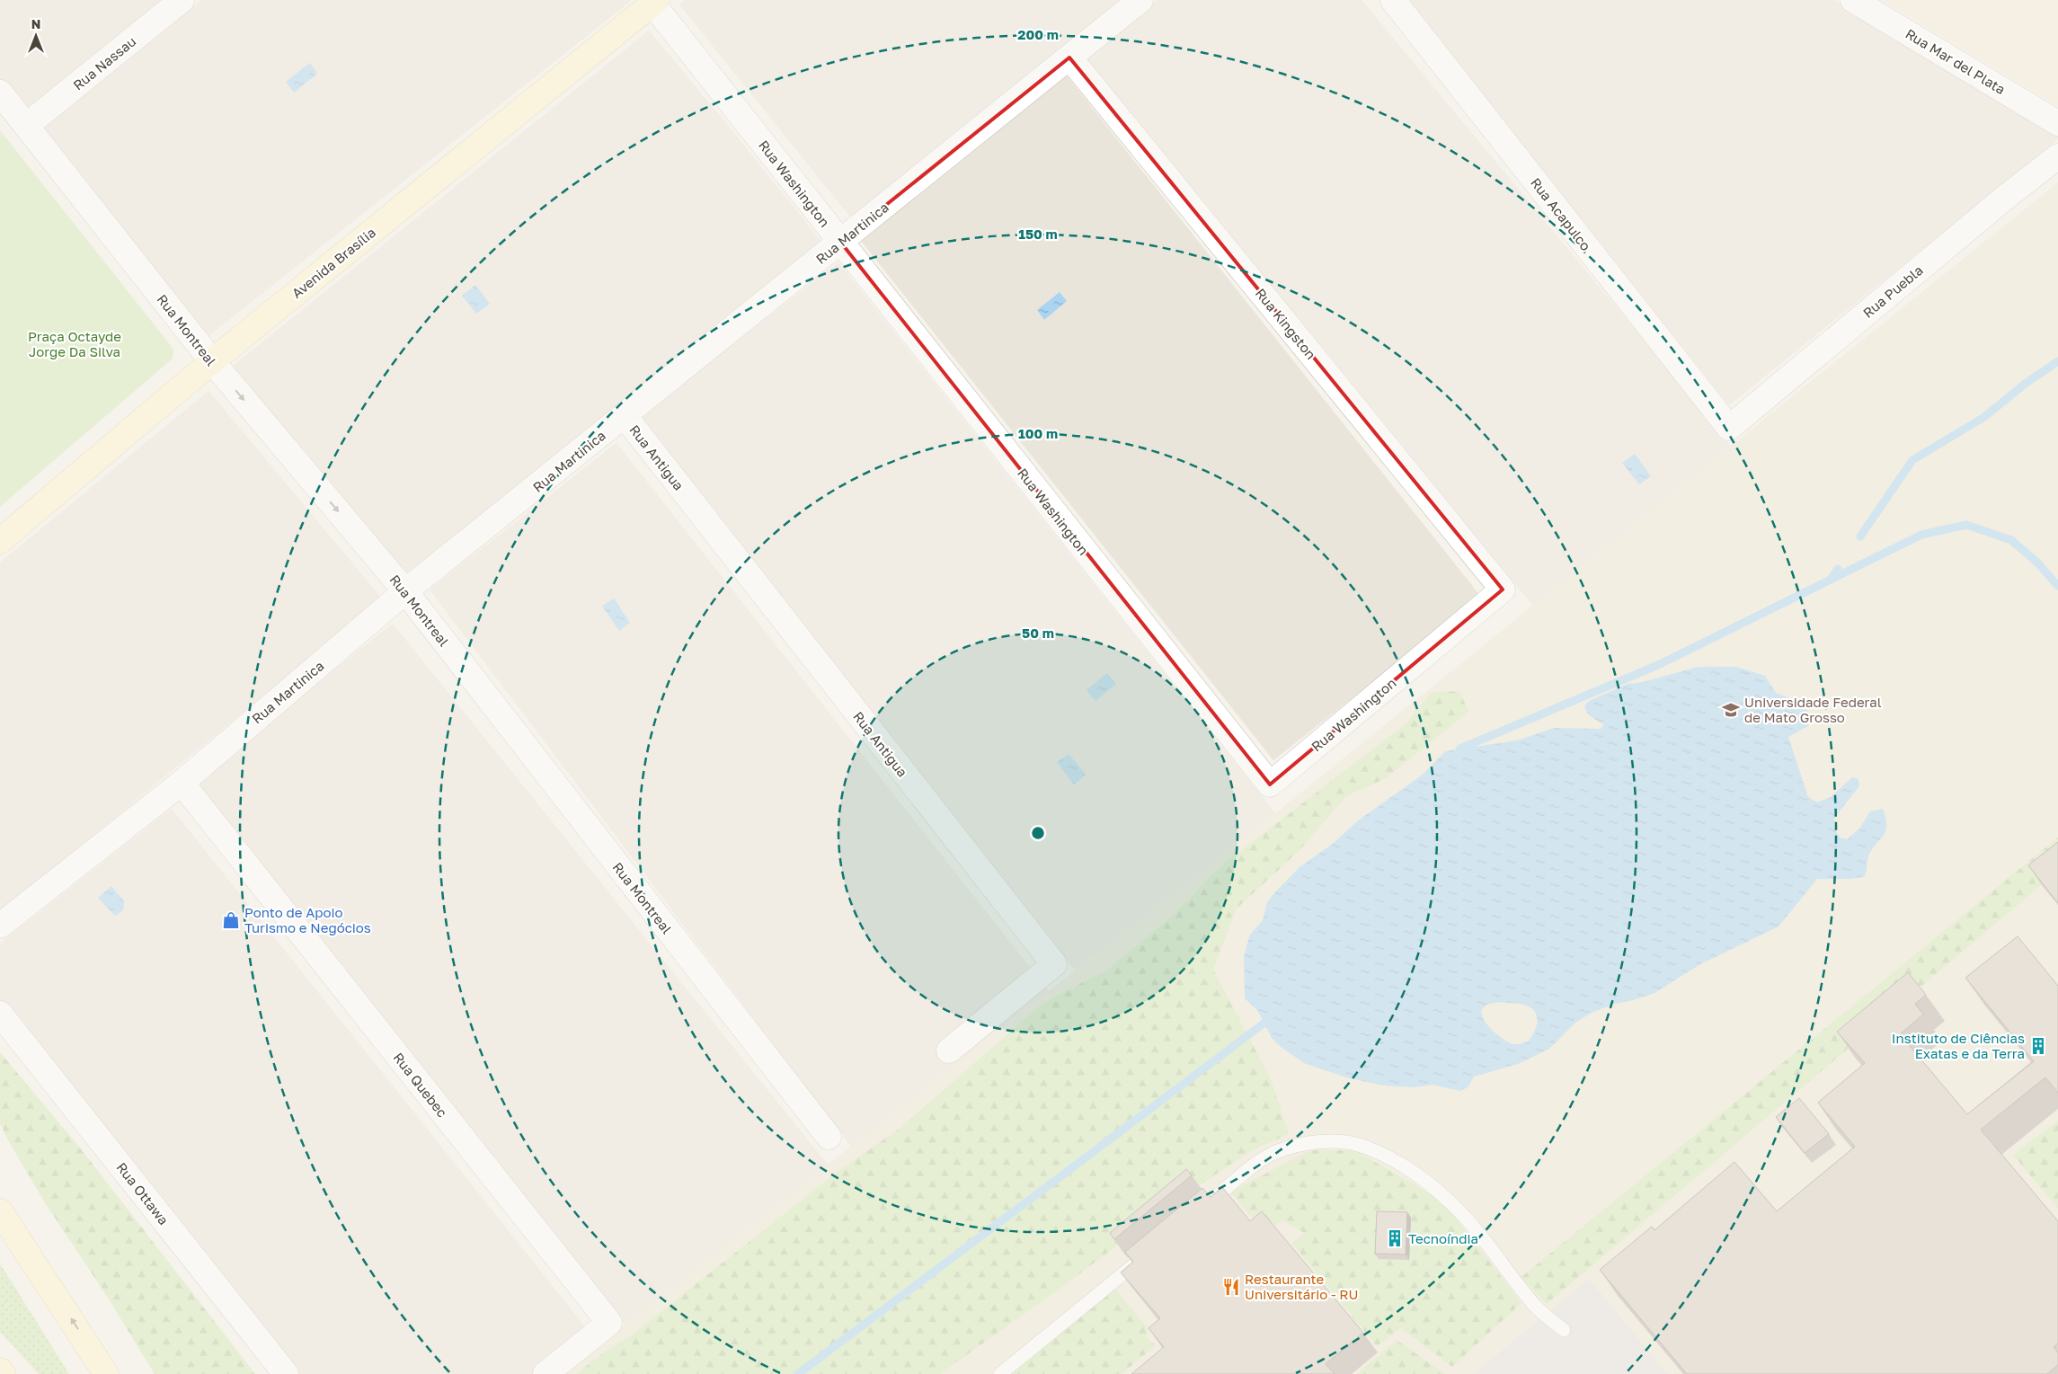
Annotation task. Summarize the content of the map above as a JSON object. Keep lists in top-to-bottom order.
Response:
{
  "streets": {
    "street": [
      "Rua Mar del Plata",
      "Rua Nassau",
      "Rua Washington",
      "Rua Acapulco",
      "Rua Martinica",
      "Avenida Brasília",
      "Rua Puebla",
      "Rua Kingston",
      "Rua Montreal",
      "Rua Antigua",
      "Rua Quebec",
      "Rua Ottawa"
    ]
  },
  "crossings": [
    ["Rua Nassau", "Rua Montreal"],
    ["Rua Washington", "Rua Martinica"],
    ["Rua Washington", "Avenida Brasília"],
    ["Rua Washington", "Rua Kingston"],
    ["Rua Acapulco", "Rua Puebla"],
    ["Rua Martinica", "Rua Kingston"],
    ["Rua Martinica", "Rua Montreal"],
    ["Rua Martinica", "Rua Antigua"],
    ["Rua Martinica", "Rua Quebec"],
    ["Avenida Brasília", "Rua Montreal"]
  ],
  "parks": ["Praça Octayde Jorge Da Silva"],
  "places": {
    "school or university": ["Universidade Federal de Mato Grosso"],
    "shop": ["Ponto de Apoio Turismo e Negócios"],
    "building": ["Instituto de Ciências Exatas e da Terra", "Tecnoíndia"],
    "restaurant": ["Restaurante Universitário - RU"]
  },
  "north": "top",
  "rings": [
    "200 m",
    "150 m",
    "100 m",
    "50 m"
  ]
}
